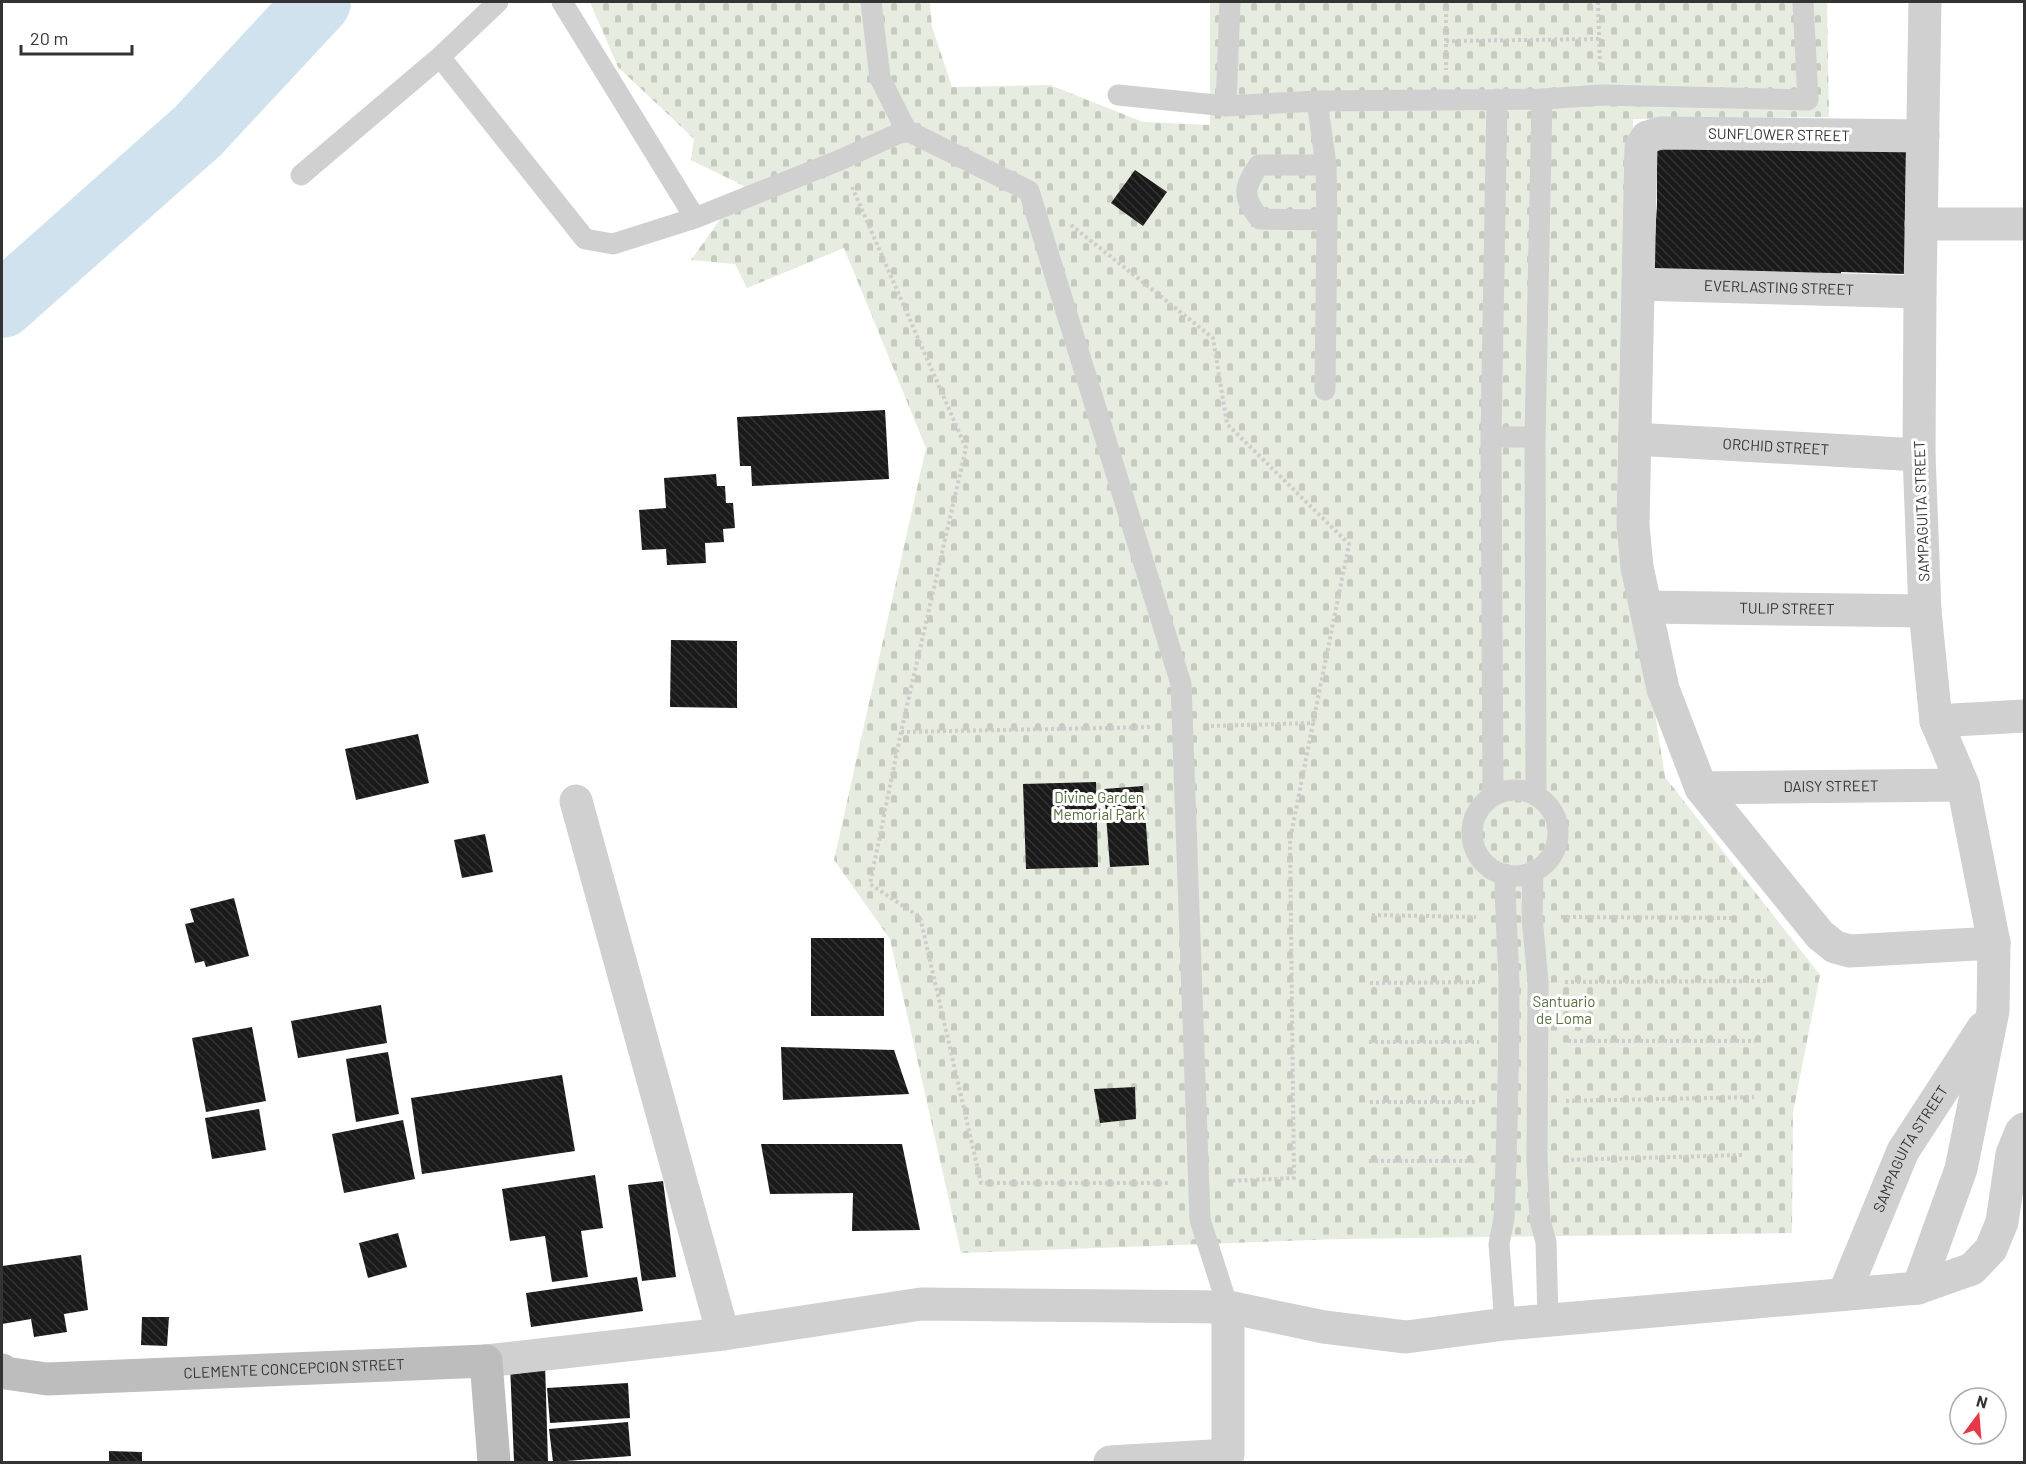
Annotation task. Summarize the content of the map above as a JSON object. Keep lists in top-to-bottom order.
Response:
{
  "streets": {
    "street": [
      "SUNFLOWER STREET",
      "EVERLASTING STREET",
      "ORCHID STREET",
      "SAMPAGUITA STREET",
      "TULIP STREET",
      "DAISY STREET",
      "CLEMENTE CONCEPCION STREET"
    ]
  },
  "crossings": [
    ["SUNFLOWER STREET", "EVERLASTING STREET"],
    ["SUNFLOWER STREET", "SAMPAGUITA STREET"],
    ["EVERLASTING STREET", "SAMPAGUITA STREET"],
    ["ORCHID STREET", "SAMPAGUITA STREET"],
    ["SAMPAGUITA STREET", "TULIP STREET"],
    ["SAMPAGUITA STREET", "DAISY STREET"]
  ],
  "parks": ["Divine Garden Memorial Park", "Santuario de Loma"],
  "scale_bar": "20 m",
  "north": "top"
}
